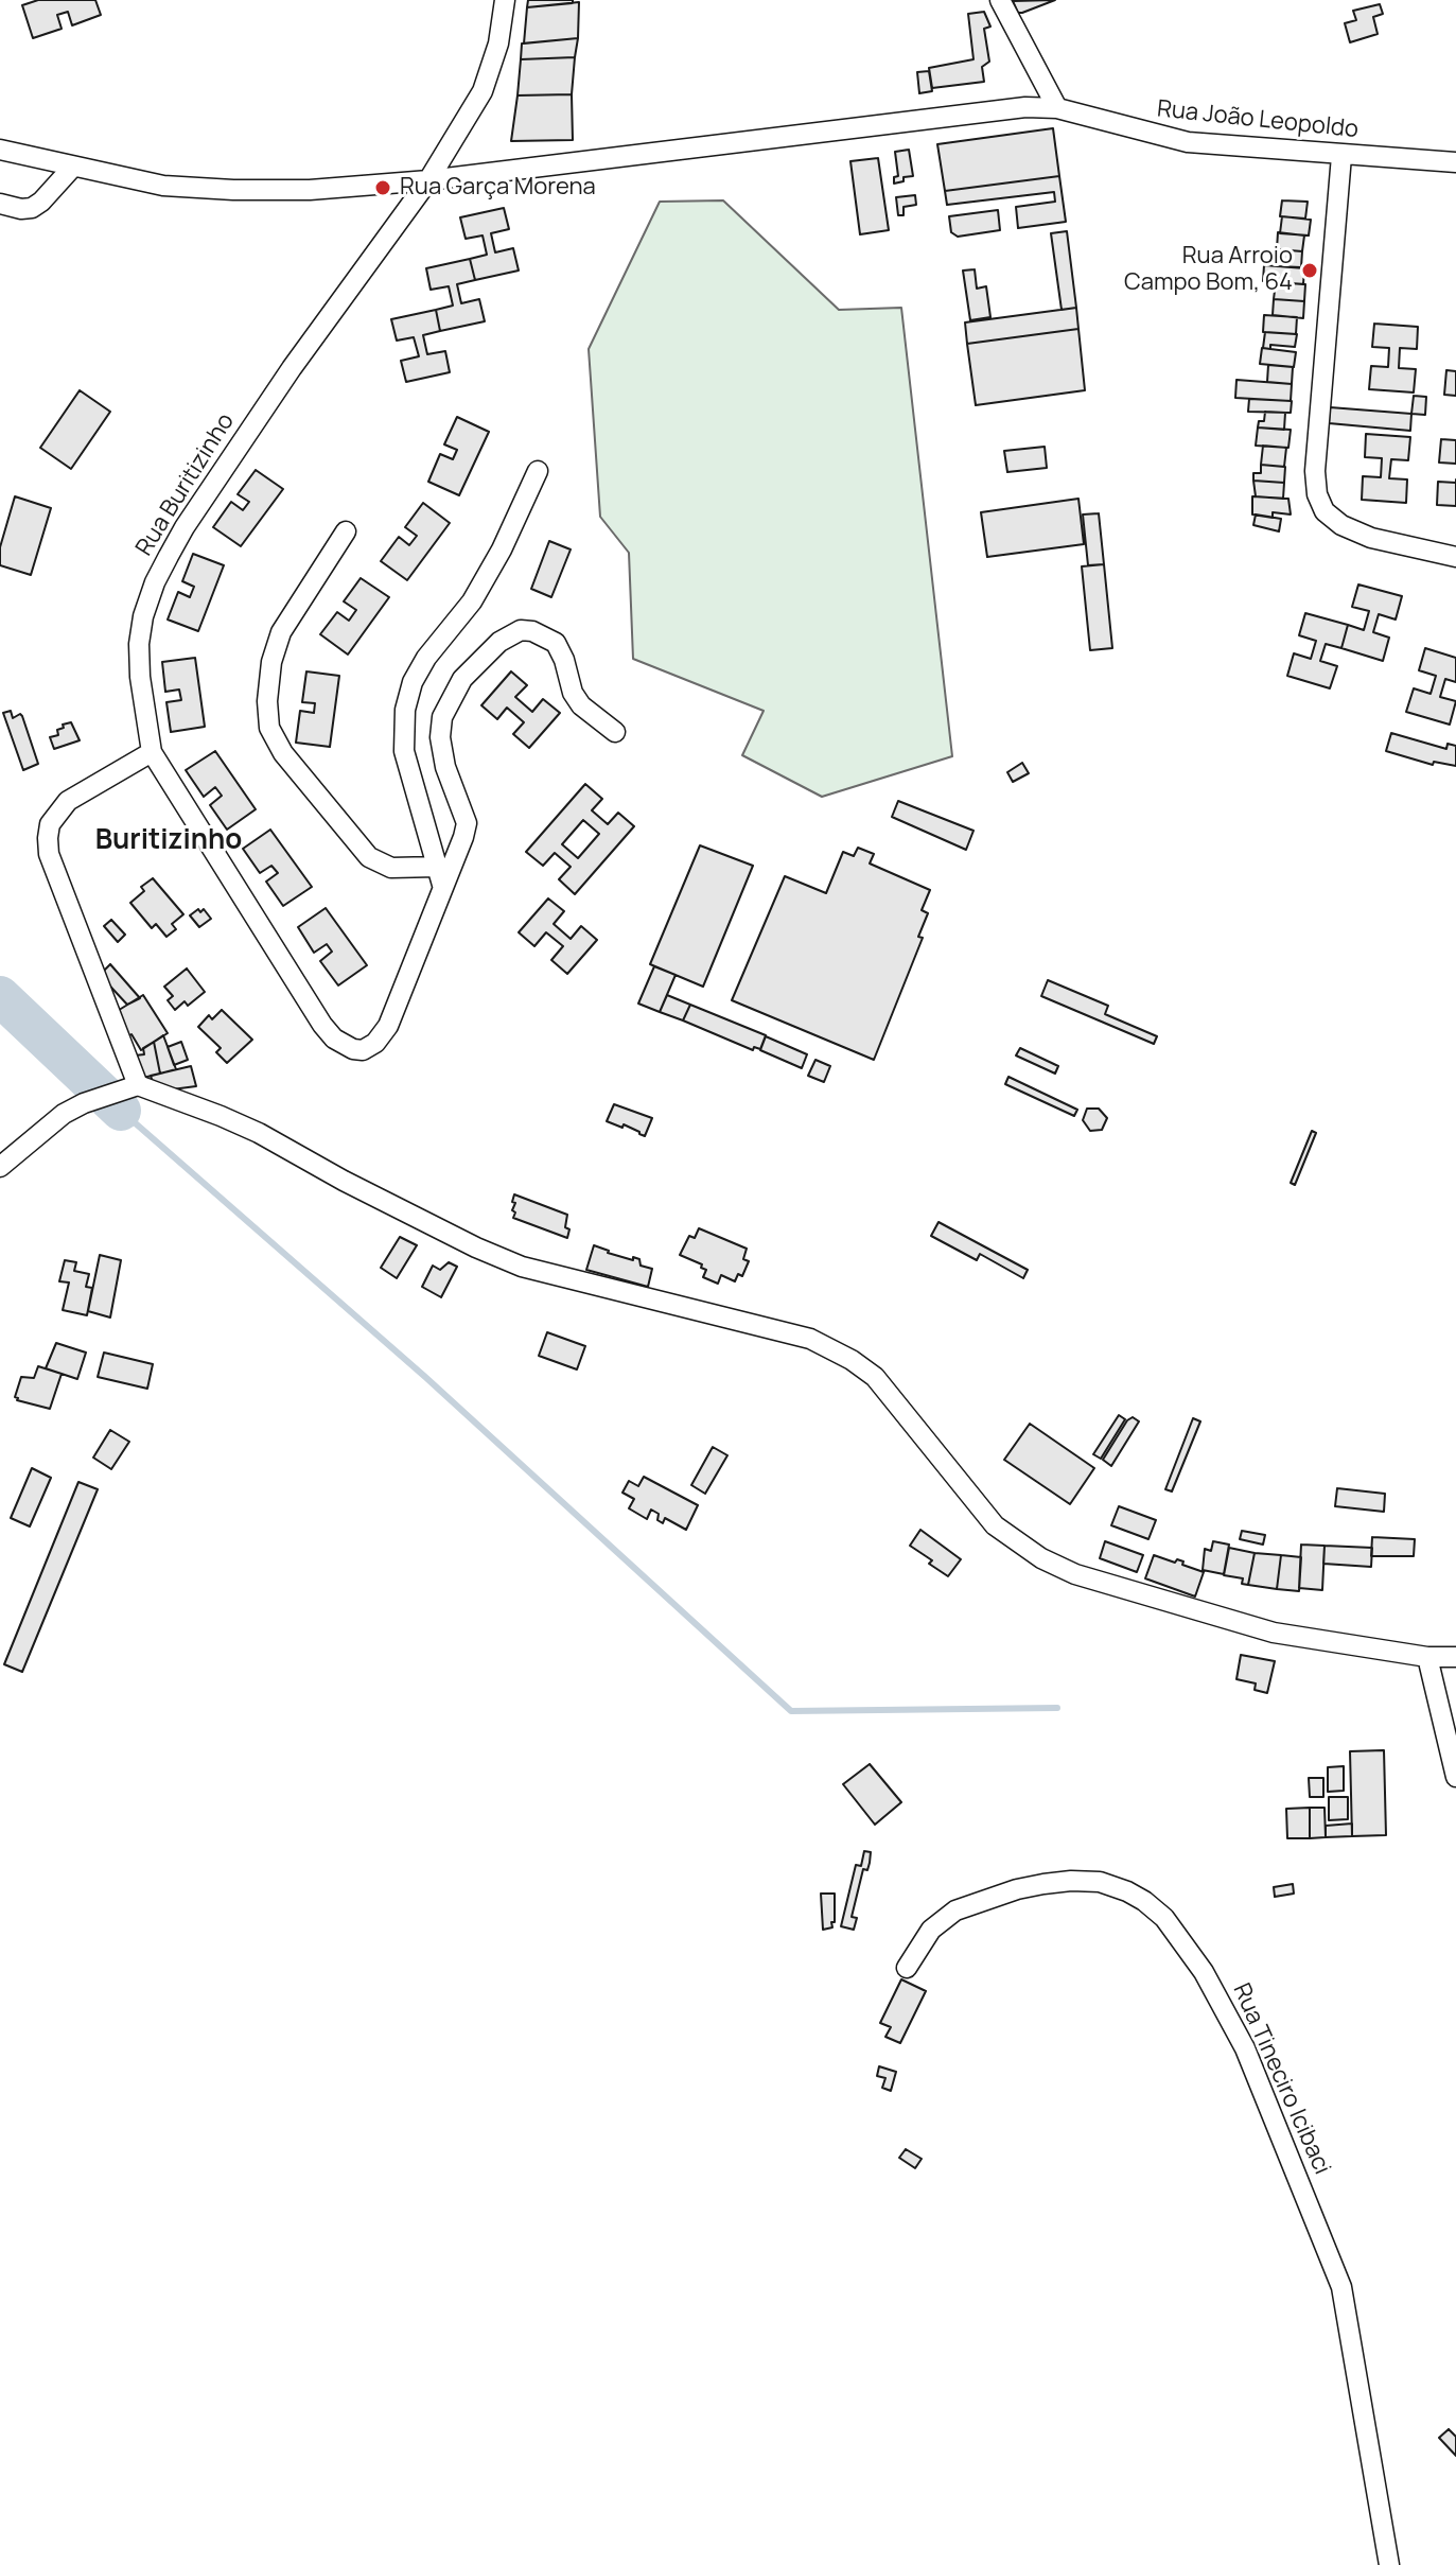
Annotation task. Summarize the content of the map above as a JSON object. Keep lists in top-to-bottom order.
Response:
{
  "streets": {
    "street": ["Rua João Leopoldo", "Rua Buritizinho", "Rua Tineciro Icibaci"]
  },
  "districts": ["Buritizinho"],
  "places": ["Rua Garça Morena", "Rua Arroio Campo Bom, 64"]
}
